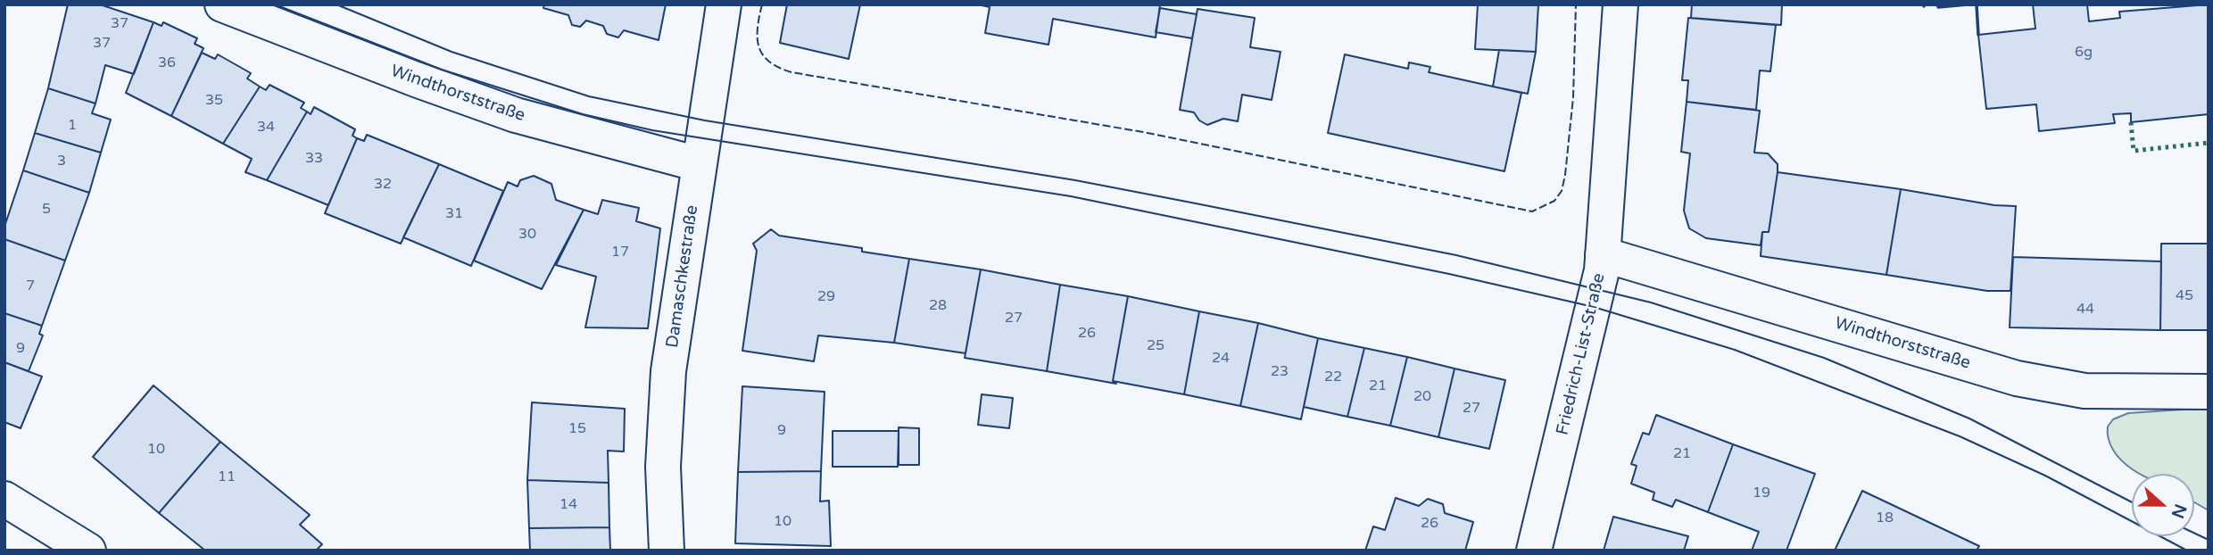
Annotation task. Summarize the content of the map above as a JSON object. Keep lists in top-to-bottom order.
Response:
{
  "streets": {
    "street": ["Windthorststraße", "Damaschkestraße", "Friedrich-List-Straße"]
  },
  "crossings": [
    ["Windthorststraße", "Damaschkestraße"],
    ["Windthorststraße", "Friedrich-List-Straße"]
  ],
  "house_numbers": [
    "37",
    "37",
    "6g",
    "36",
    "35",
    "1",
    "34",
    "33",
    "3",
    "32",
    "5",
    "31",
    "30",
    "17",
    "7",
    "45",
    "29",
    "28",
    "44",
    "27",
    "26",
    "25",
    "9",
    "24",
    "23",
    "22",
    "21",
    "20",
    "27",
    "15",
    "9",
    "10",
    "21",
    "11",
    "19",
    "14",
    "18",
    "10",
    "26"
  ],
  "north": "right"
}
